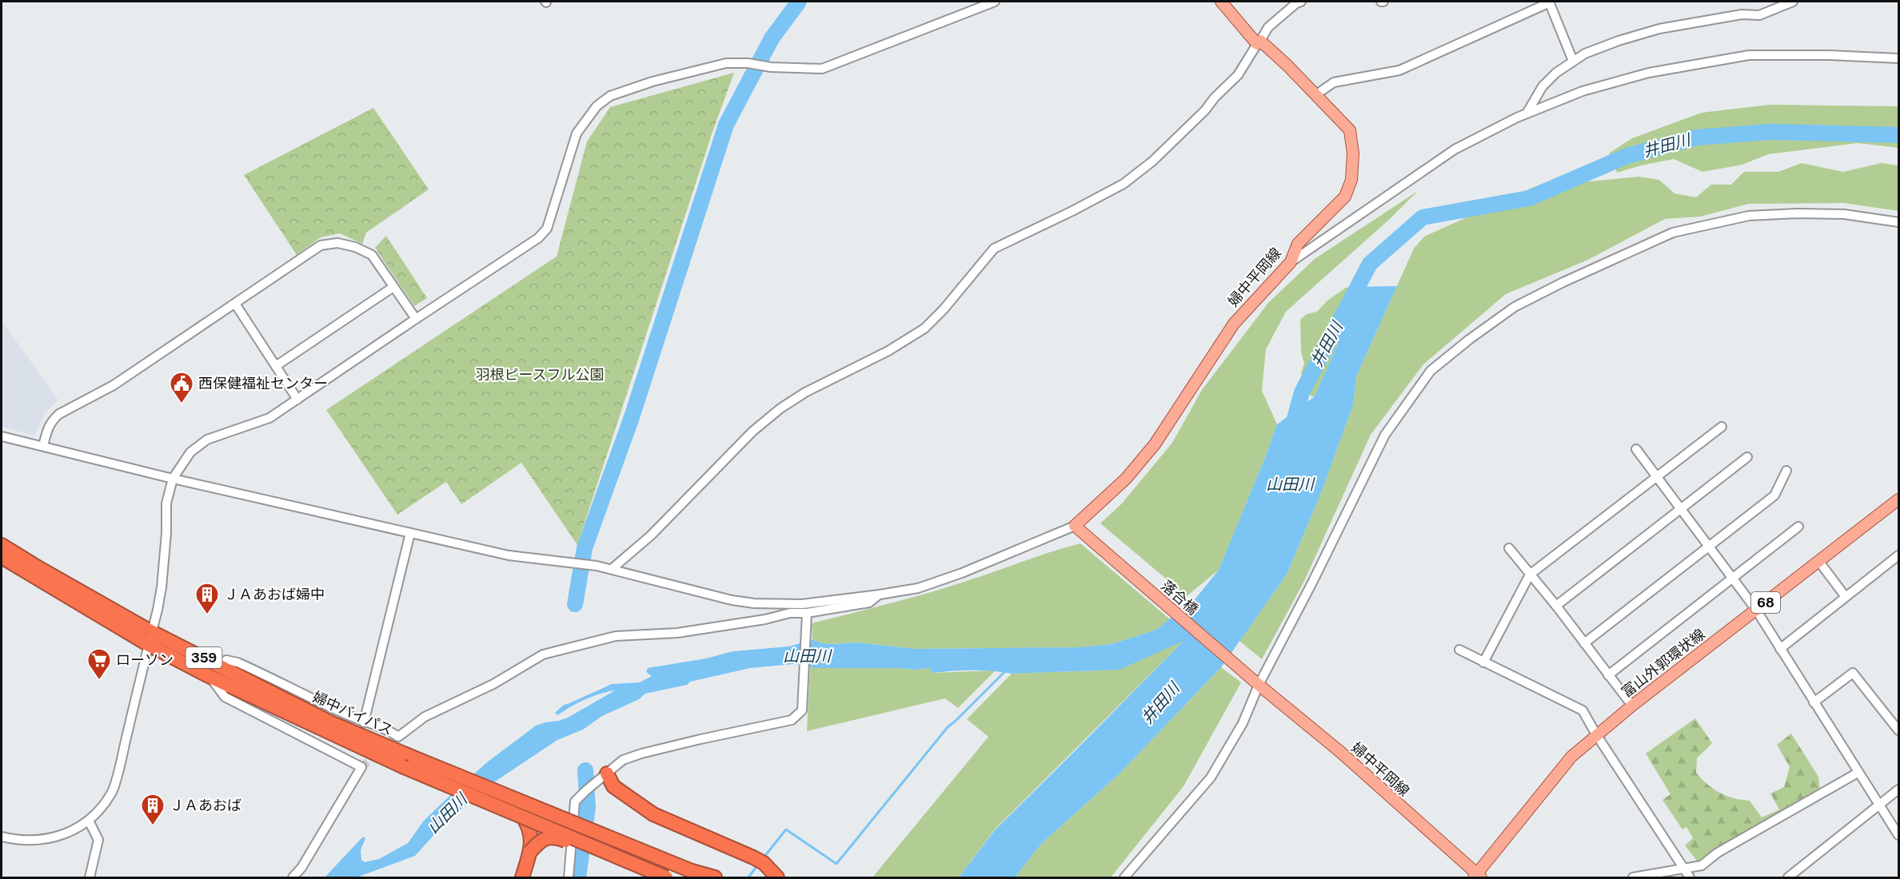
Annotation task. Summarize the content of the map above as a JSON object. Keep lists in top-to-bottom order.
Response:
{
  "streets": {
    "highway": ["359", "婦中バイパス"],
    "main road": [
      "婦中平岡線",
      "落合橋",
      "68",
      "富山外郭環状線"
    ]
  },
  "crossings": [
    ["婦中平岡線", "落合橋"],
    ["婦中平岡線", "富山外郭環状線"]
  ],
  "water": ["井田川", "山田川"],
  "parks": ["羽根ピースフル公園"],
  "places": {
    "public building": ["西保健福祉センター"],
    "building": ["ＪＡあおば婦中", "ＪＡあおば"],
    "supermarket": ["ローソン"]
  }
}
